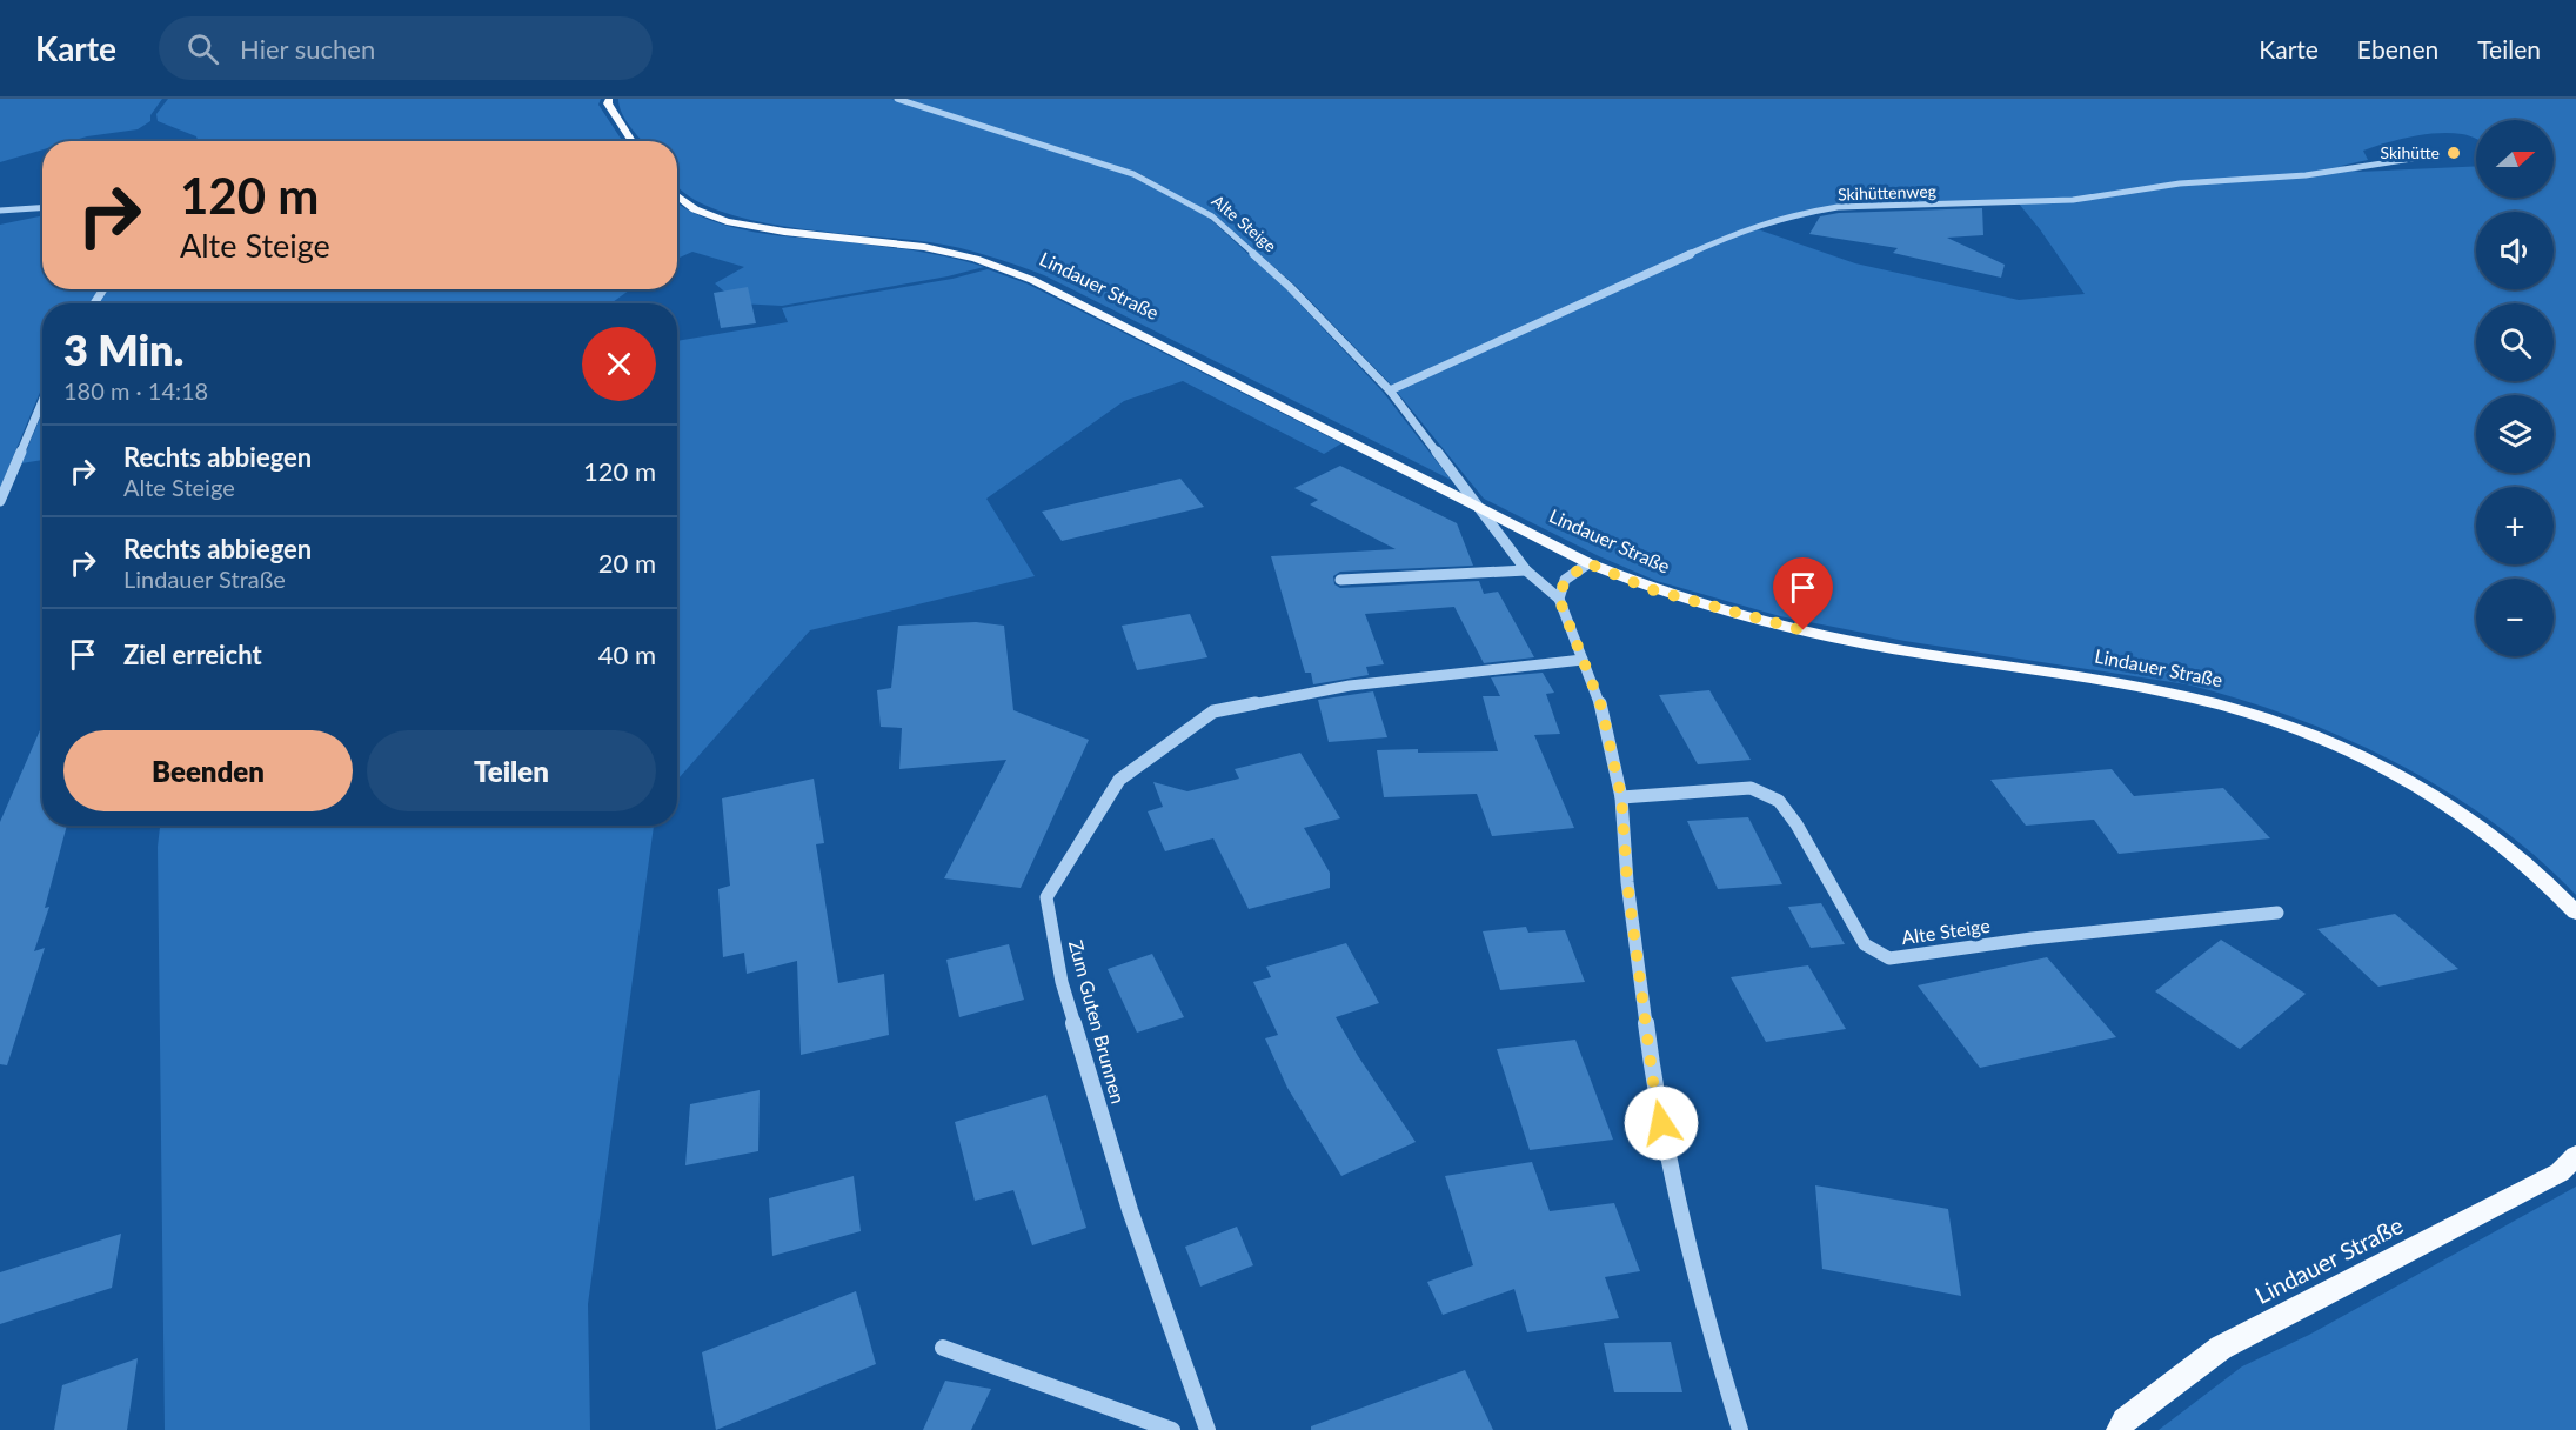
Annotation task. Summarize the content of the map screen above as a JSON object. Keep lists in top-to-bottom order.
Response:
{
  "streets": {
    "main road": ["Lindauer Straße"],
    "street": ["Skihüttenweg", "Alte Steige", "Zum Guten Brunnen"]
  },
  "crossings": [
    ["Skihüttenweg", "Alte Steige"],
    ["Alte Steige", "Lindauer Straße"]
  ],
  "places": ["Skihütte"],
  "north": "right",
  "page": {
    "header": "Karte",
    "search": "Hier suchen",
    "nav": ["Karte", "Ebenen", "Teilen"],
    "map_buttons": ["+", "−"],
    "turn": ["120 m", "Alte Steige"],
    "heading": ["3 Min.", "180 m · 14:18"],
    "list": [
      {
        "name": "Rechts abbiegen",
        "note": "Alte Steige",
        "value": "120 m"
      },
      {
        "name": "Rechts abbiegen",
        "note": "Lindauer Straße",
        "value": "20 m"
      },
      {
        "name": "Ziel erreicht",
        "value": "40 m"
      }
    ],
    "buttons": ["Beenden", "Teilen"]
  }
}
